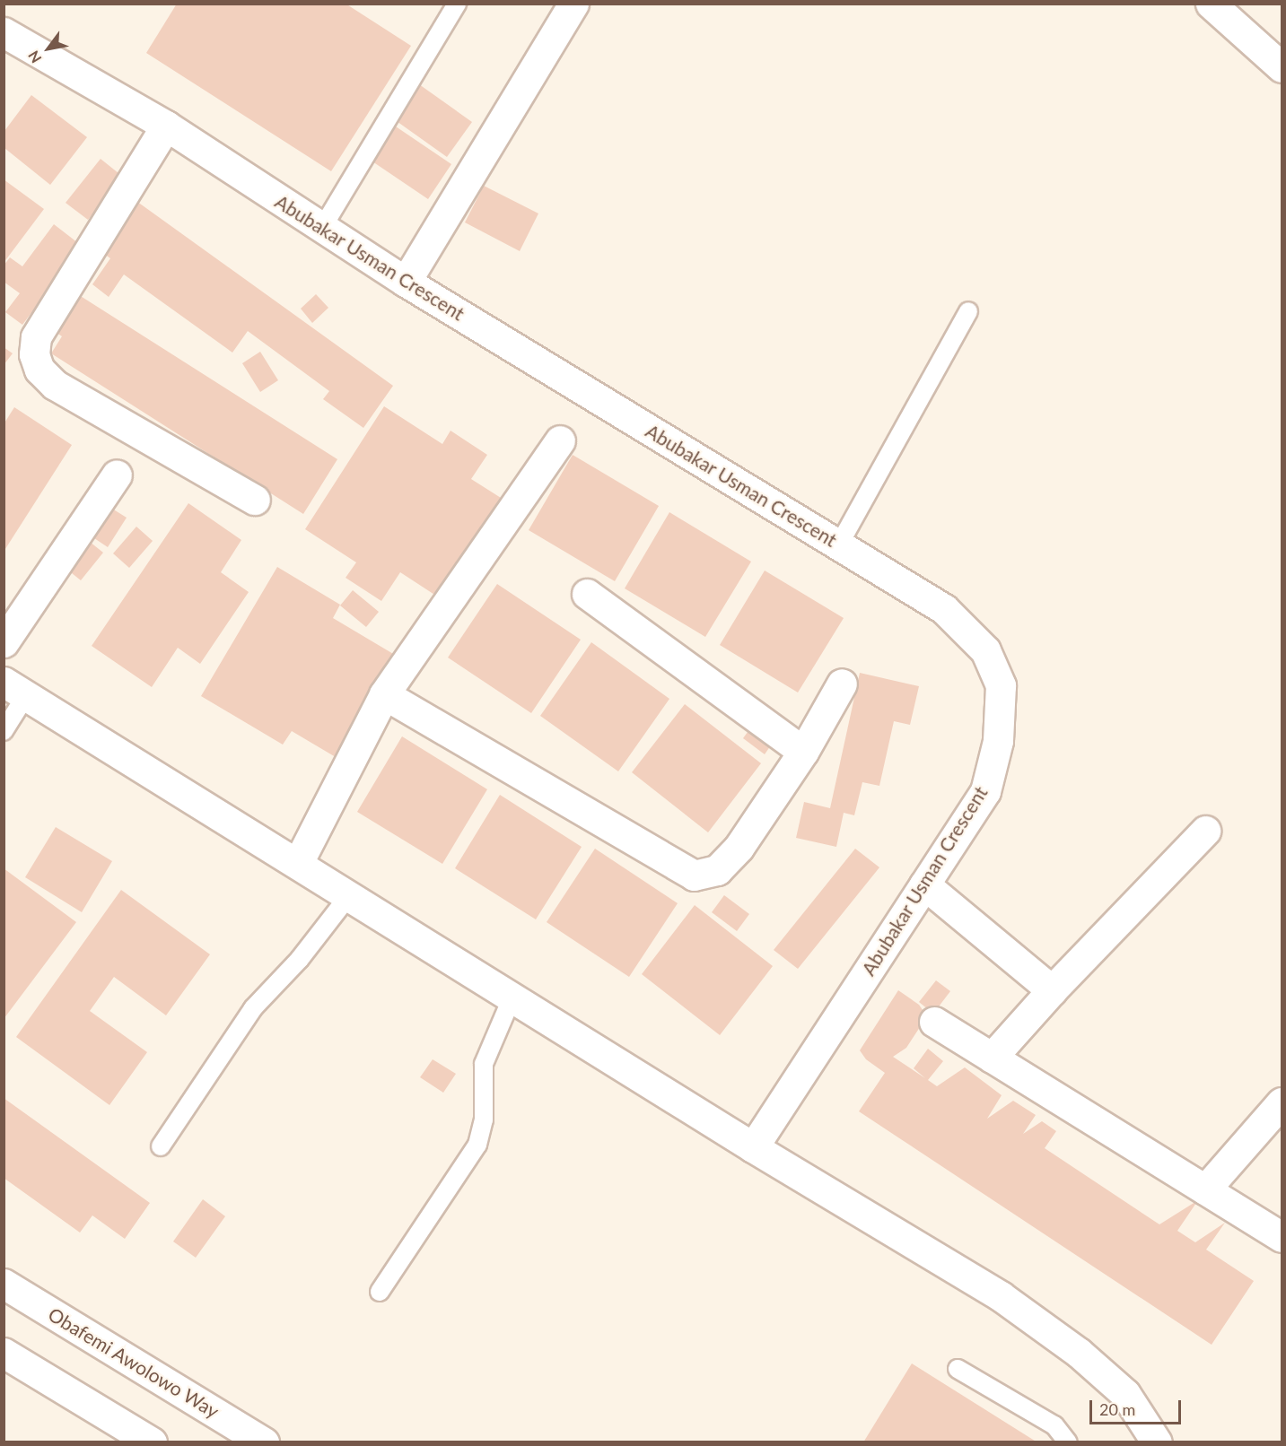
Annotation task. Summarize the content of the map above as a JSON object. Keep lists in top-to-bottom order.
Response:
{
  "streets": {
    "street": ["Abubakar Usman Crescent", "Obafemi Awolowo Way"]
  },
  "scale_bar": "20 m",
  "north": "bottom left"
}
